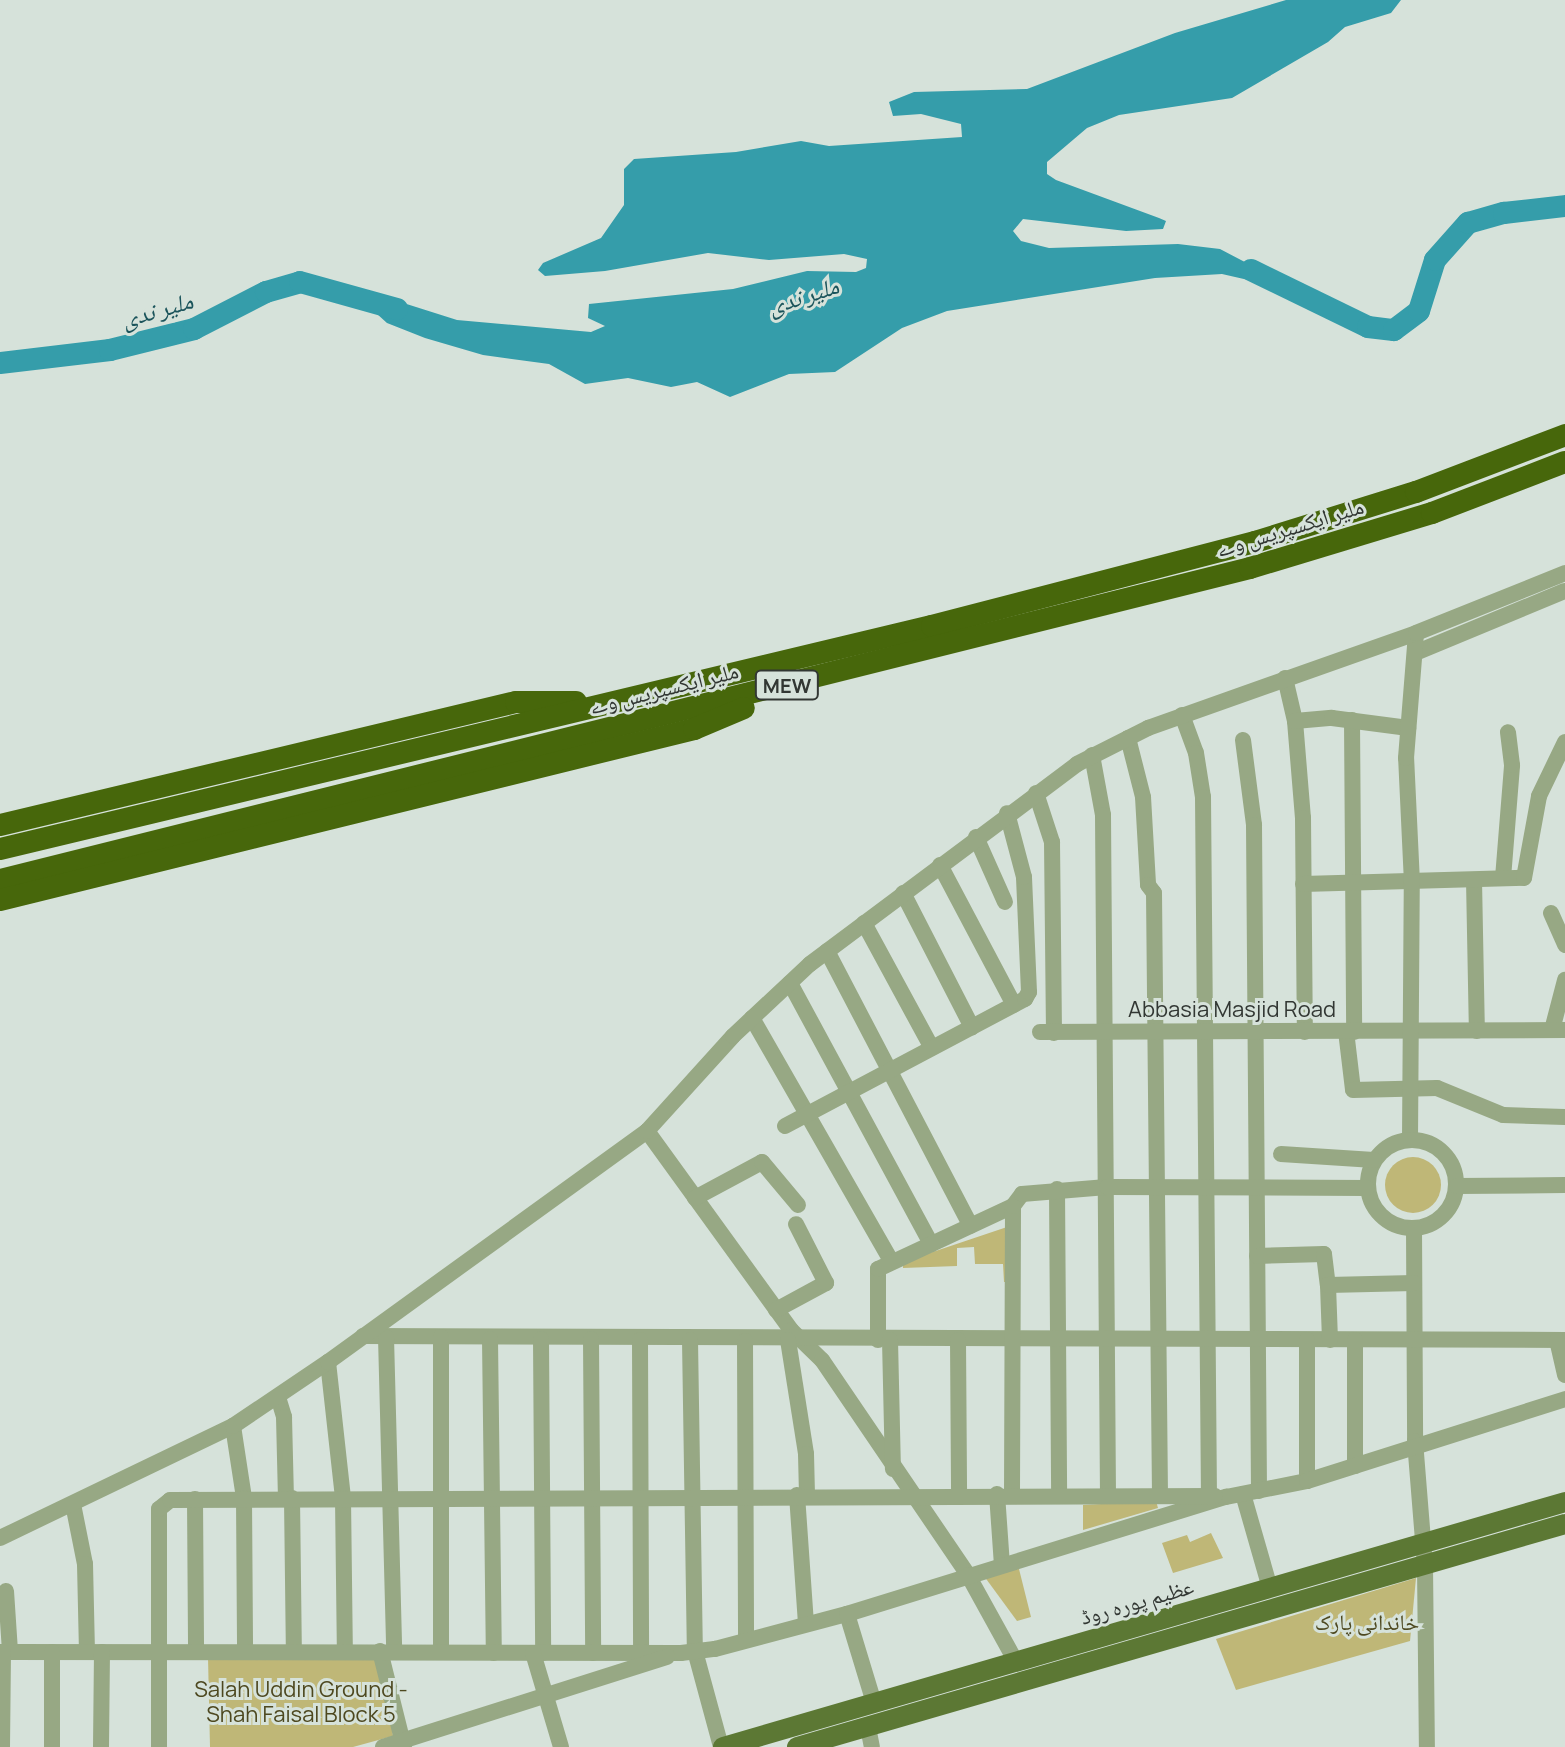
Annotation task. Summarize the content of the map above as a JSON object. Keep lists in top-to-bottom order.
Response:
{
  "streets": {
    "highway": ["ملیر ایکسپریس وے", "MEW"],
    "main road": ["عظیم پورہ روڈ"],
    "street": ["Abbasia Masjid Road"]
  },
  "water": ["ملیر ندی"],
  "parks": ["خاندانی پارک", "Salah Uddin Ground - Shah Faisal Block 5"]
}
